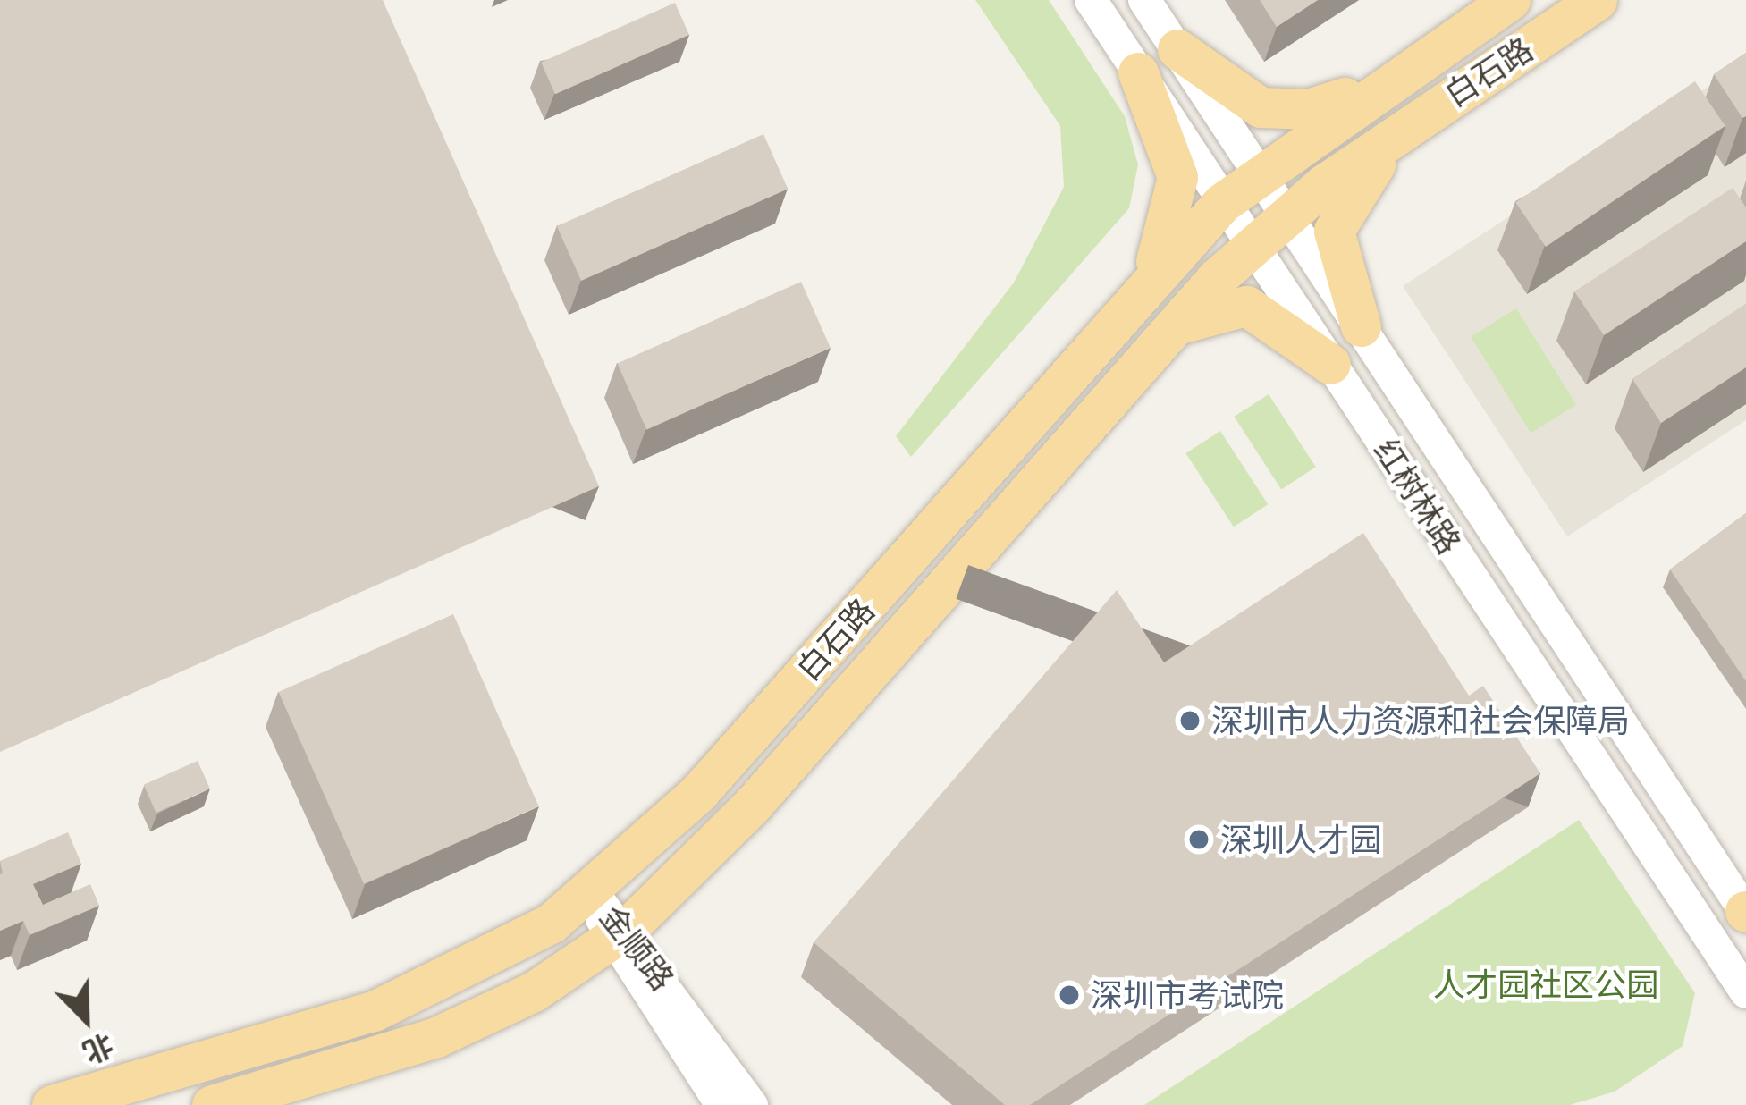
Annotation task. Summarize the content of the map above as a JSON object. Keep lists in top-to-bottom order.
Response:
{
  "streets": {
    "main road": ["白石路"],
    "street": ["红树林路", "金顺路"]
  },
  "crossings": [
    ["白石路", "红树林路"],
    ["白石路", "金顺路"]
  ],
  "parks": ["人才园社区公园"],
  "places": ["深圳市人力资源和社会保障局", "深圳人才园", "深圳市考试院"],
  "north": "bottom right"
}
